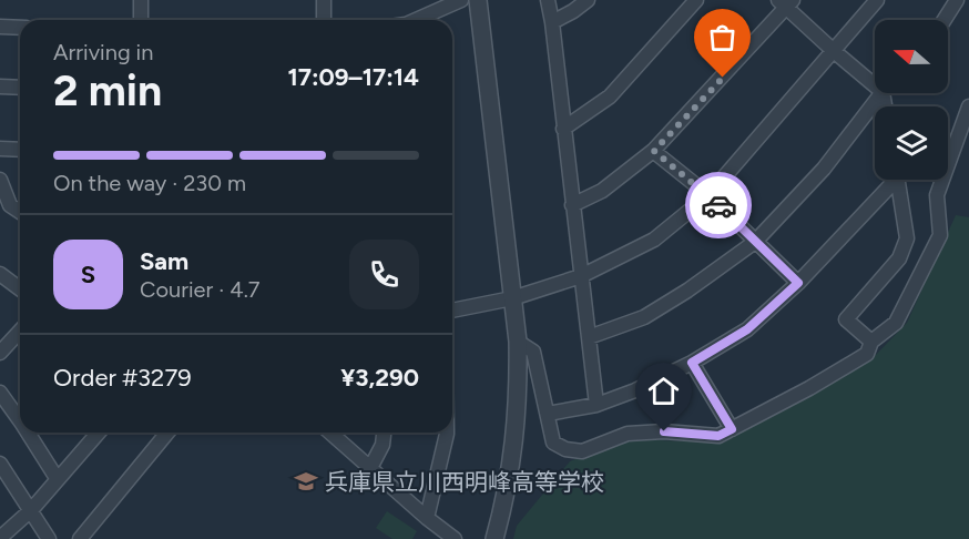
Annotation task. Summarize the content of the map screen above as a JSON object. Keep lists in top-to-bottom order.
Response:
{
  "places": {
    "school or university": ["兵庫県立川西明峰高等学校"]
  },
  "north": "left",
  "page": {
    "heading": ["2 min", "Arriving in", "17:09–17:14"],
    "panel": [
      "Sam",
      "Courier · 4.7",
      "Order #3279",
      "¥3,290"
    ],
    "bar": "On the way · 230 m",
    "round": "S"
  }
}
